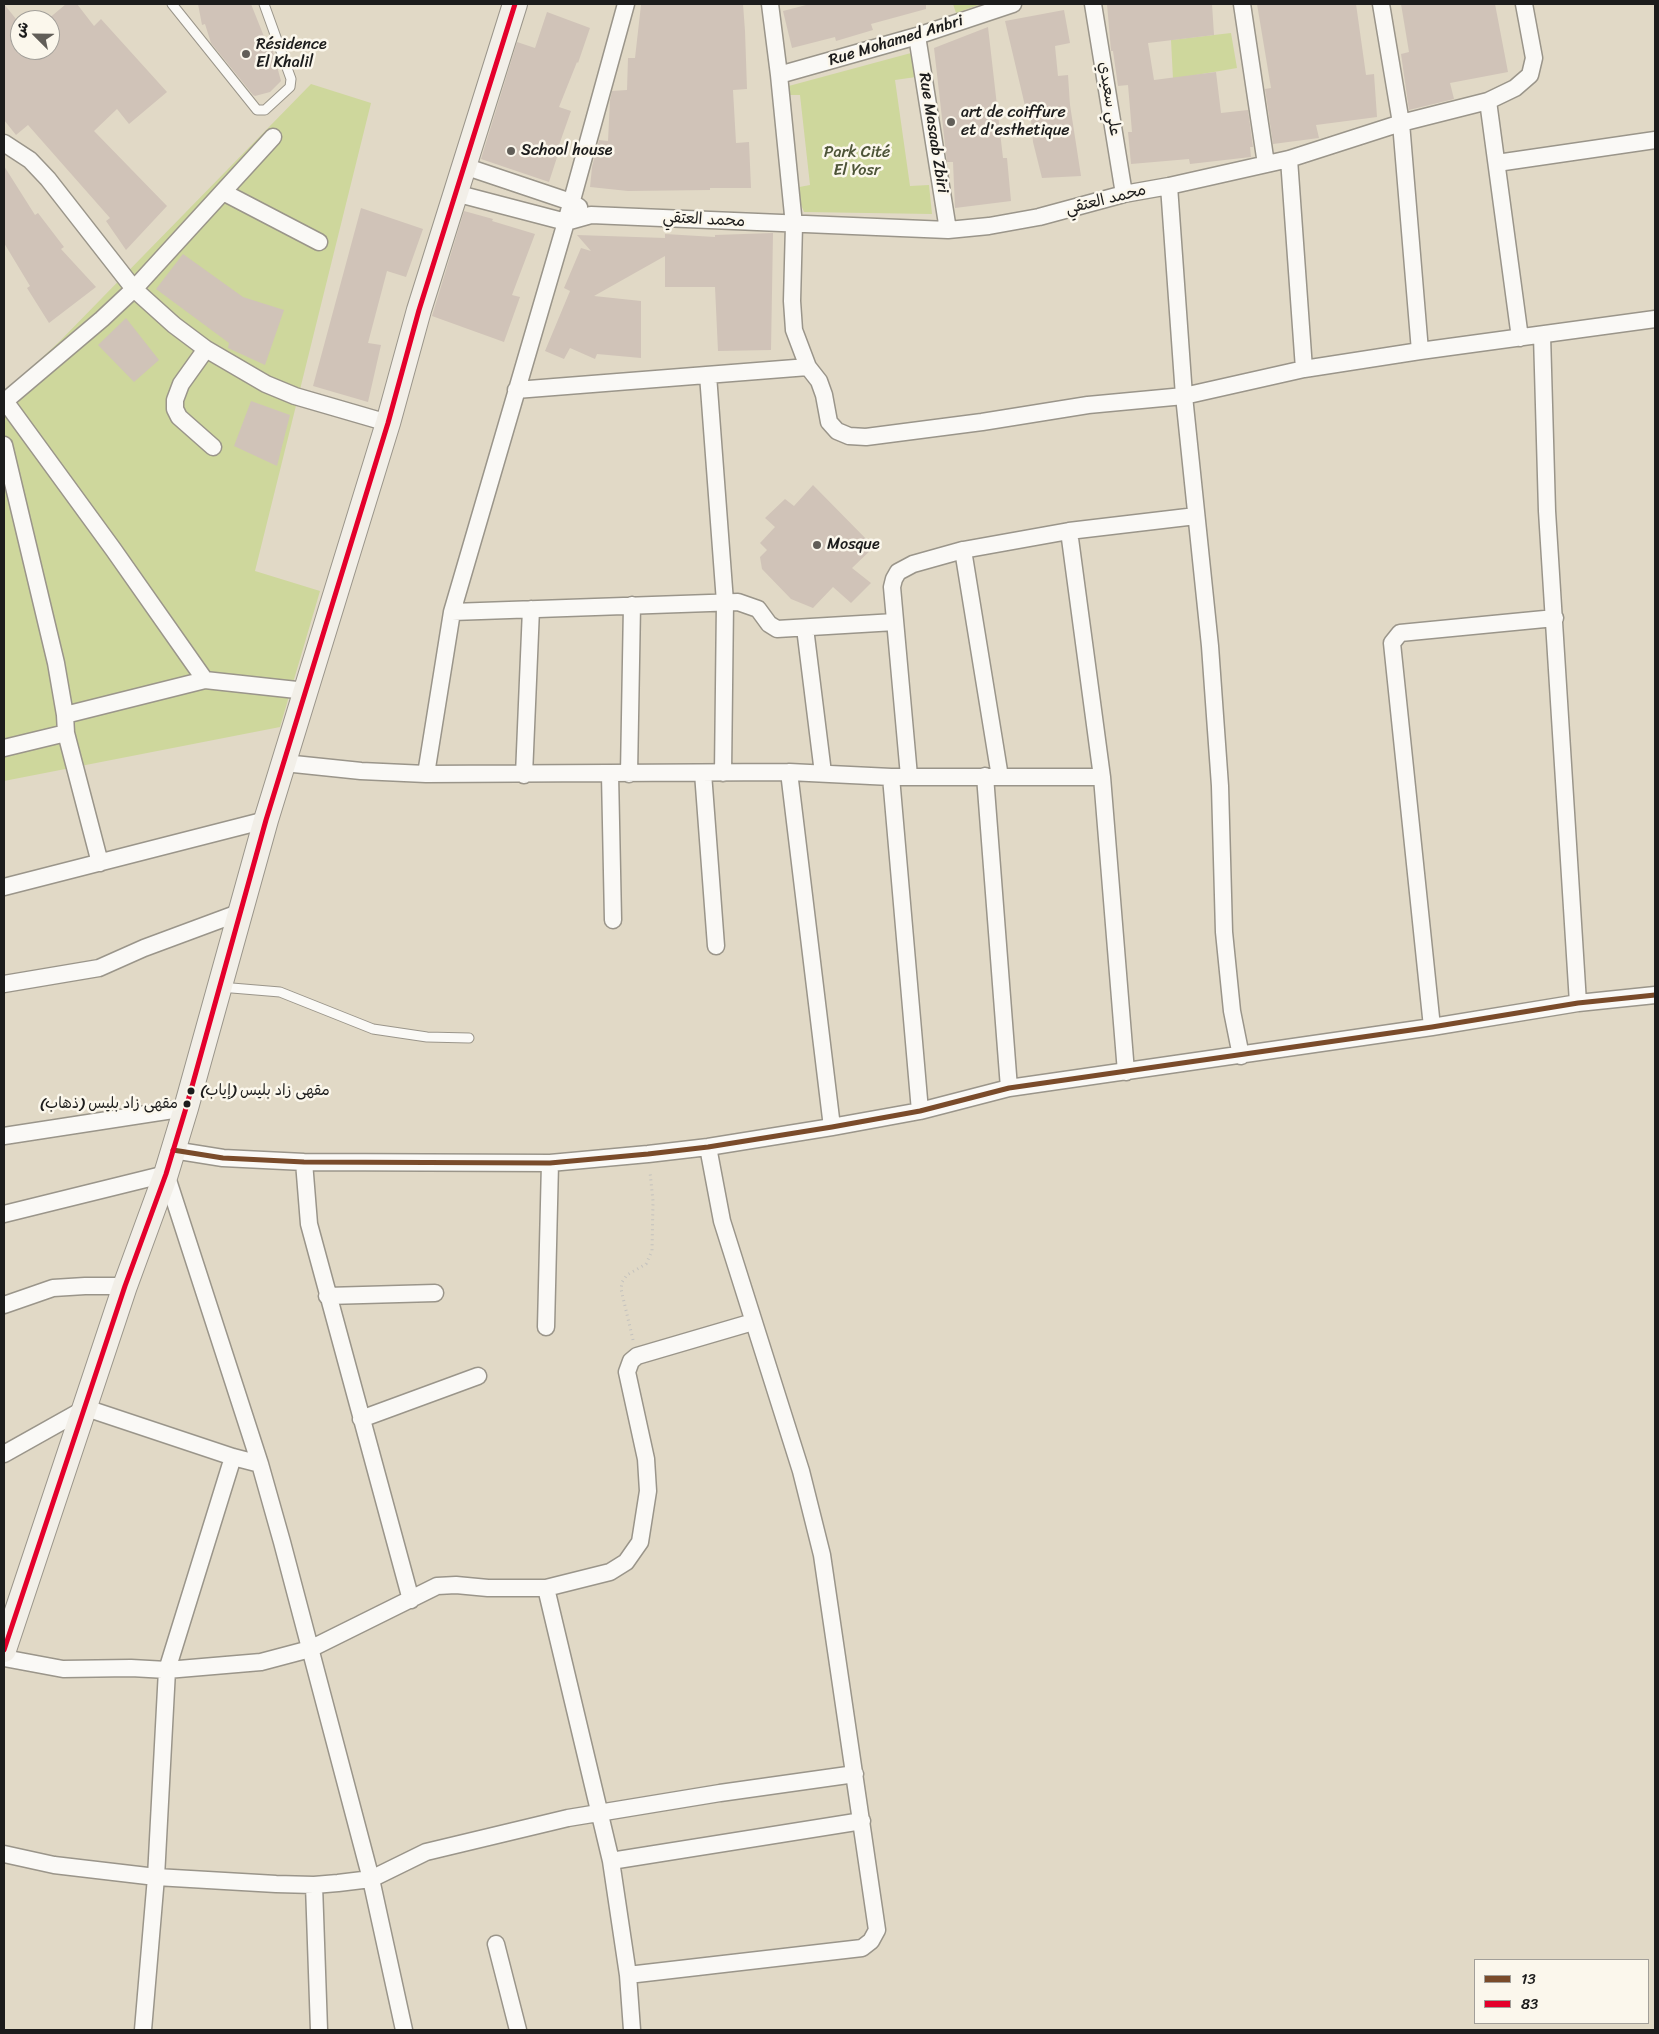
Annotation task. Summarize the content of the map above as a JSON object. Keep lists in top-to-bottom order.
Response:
{
  "streets": {
    "street": [
      "Rue Mohamed Anbri",
      "علي سعيدي",
      "Rue Masaab Zbiri",
      "محمد العتقي"
    ]
  },
  "crossings": [
    ["Rue Mohamed Anbri", "Rue Masaab Zbiri"],
    ["علي سعيدي", "محمد العتقي"],
    ["Rue Masaab Zbiri", "محمد العتقي"]
  ],
  "parks": ["Park Cité El Yosr"],
  "places": [
    "Résidence El Khalil",
    "art de coiffure et d'esthetique",
    "School house",
    "Mosque",
    "مقهى زاد بليس (إياب)",
    "مقهى زاد بليس (ذهاب)"
  ],
  "lines": ["transit line 83", "transit line 13"],
  "legend": ["13", "83"],
  "north": "top left"
}
